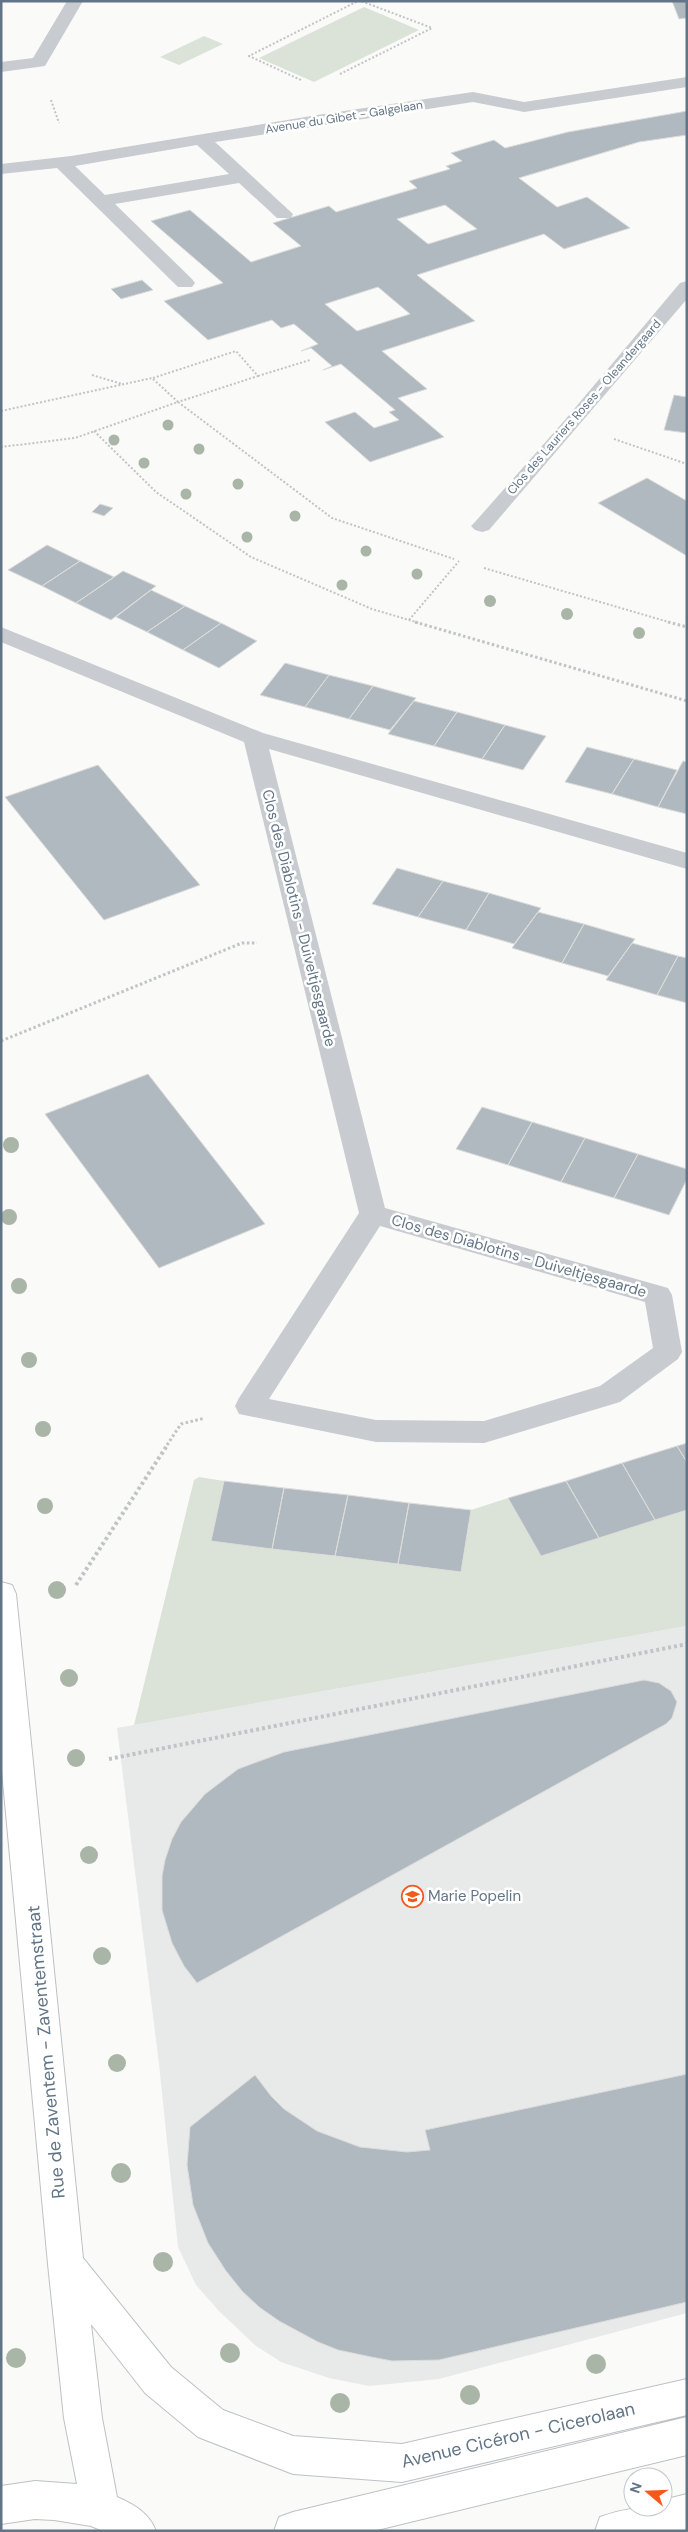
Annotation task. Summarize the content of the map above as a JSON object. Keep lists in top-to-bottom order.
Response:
{
  "streets": {
    "main road": ["Rue de Zaventem - Zaventemstraat", "Avenue Cicéron - Cicerolaan"],
    "street": ["Avenue du Gibet - Galgelaan", "Clos des Lauriers Roses - Oleandergaard", "Clos des Diablotins - Duiveltjesgaarde"]
  },
  "crossings": [
    ["Rue de Zaventem - Zaventemstraat", "Avenue Cicéron - Cicerolaan"]
  ],
  "places": {
    "school or university": ["Marie Popelin"]
  },
  "north": "left"
}
